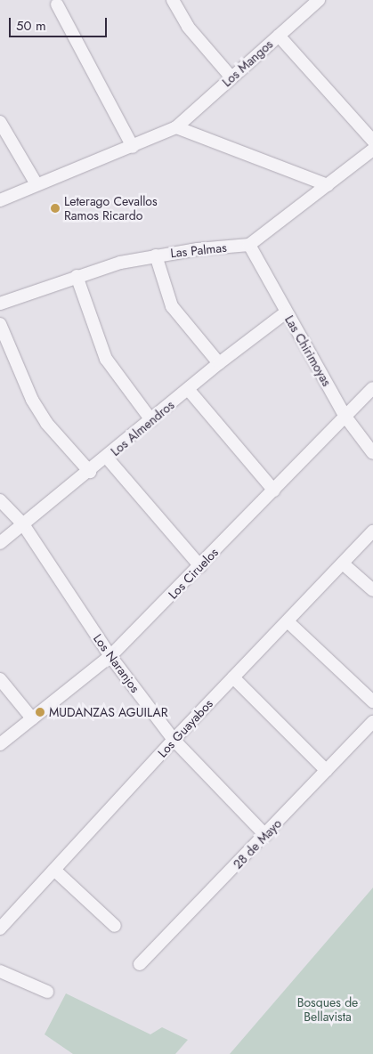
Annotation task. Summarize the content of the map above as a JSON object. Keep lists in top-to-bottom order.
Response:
{
  "streets": {
    "street": [
      "Los Mangos",
      "Las Palmas",
      "Las Chirimoyas",
      "Los Almendros",
      "Los Ciruelos",
      "Los Naranjos",
      "Los Guayabos",
      "28 de Mayo"
    ]
  },
  "crossings": [
    ["Las Palmas", "Las Chirimoyas"],
    ["Las Chirimoyas", "Los Almendros"],
    ["Las Chirimoyas", "Los Ciruelos"],
    ["Los Almendros", "Los Naranjos"],
    ["Los Ciruelos", "Los Naranjos"],
    ["Los Naranjos", "Los Guayabos"],
    ["Los Naranjos", "28 de Mayo"]
  ],
  "parks": ["Bosques de Bellavista"],
  "places": ["Leterago Cevallos Ramos Ricardo", "MUDANZAS AGUILAR"],
  "scale_bar": "50 m"
}
